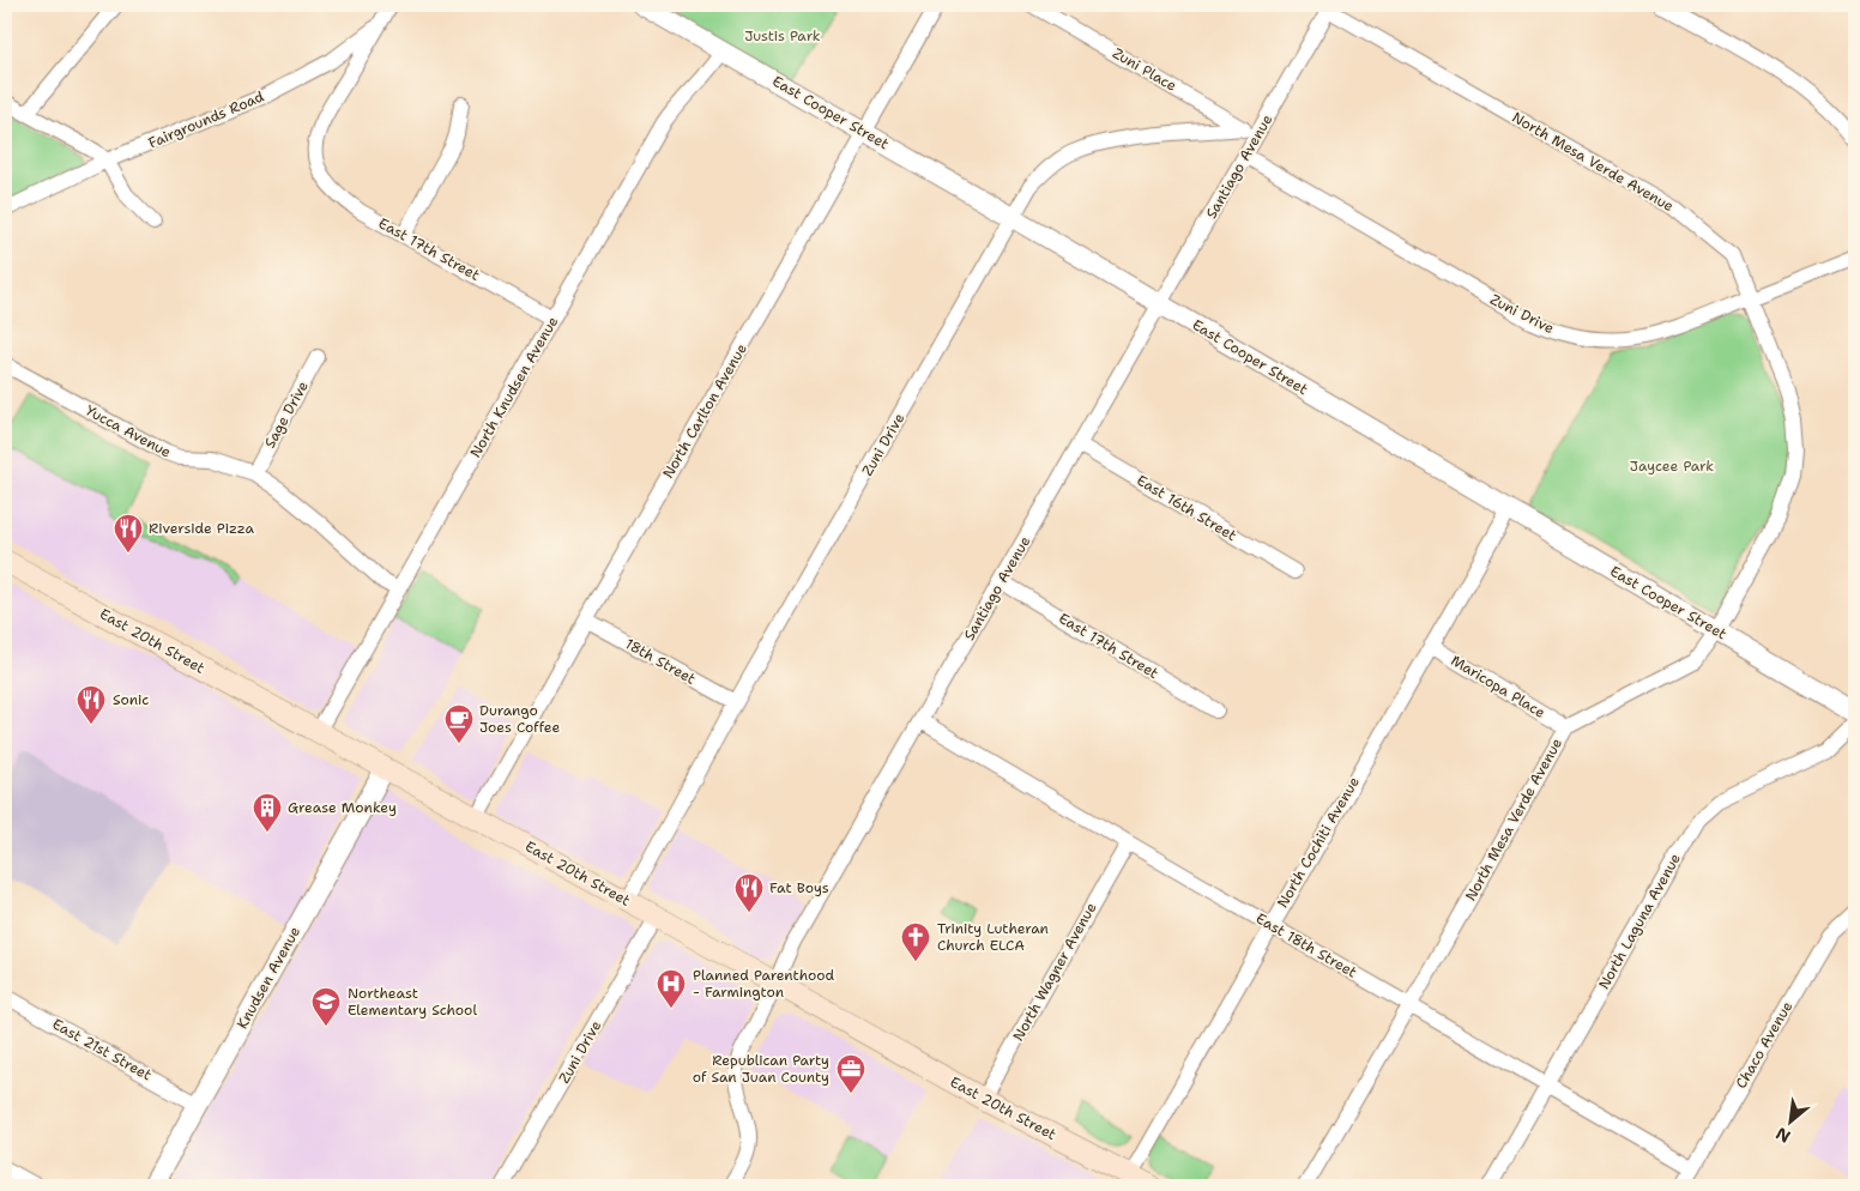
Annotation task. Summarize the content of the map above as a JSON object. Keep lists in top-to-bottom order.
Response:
{
  "streets": {
    "main road": ["East 20th Street"],
    "street": [
      "Zuni Place",
      "East Cooper Street",
      "Fairgrounds Road",
      "North Mesa Verde Avenue",
      "Santiago Avenue",
      "East 17th Street",
      "Zuni Drive",
      "North Knudsen Avenue",
      "North Carlton Avenue",
      "Sage Drive",
      "Yucca Avenue",
      "East 16th Street",
      "18th Street",
      "Maricopa Place",
      "North Cochiti Avenue",
      "North Laguna Avenue",
      "East 18th Street",
      "North Wagner Avenue",
      "Knudsen Avenue",
      "Chaco Avenue",
      "East 21st Street"
    ]
  },
  "crossings": [
    ["Zuni Place", "Santiago Avenue"],
    ["Zuni Place", "Zuni Drive"],
    ["East Cooper Street", "North Mesa Verde Avenue"],
    ["East Cooper Street", "Santiago Avenue"],
    ["East Cooper Street", "Zuni Drive"],
    ["East Cooper Street", "North Knudsen Avenue"],
    ["East Cooper Street", "North Carlton Avenue"],
    ["East Cooper Street", "North Cochiti Avenue"],
    ["Fairgrounds Road", "East 17th Street"],
    ["North Mesa Verde Avenue", "Santiago Avenue"],
    ["North Mesa Verde Avenue", "Zuni Drive"],
    ["North Mesa Verde Avenue", "Maricopa Place"],
    ["North Mesa Verde Avenue", "East 18th Street"],
    ["Santiago Avenue", "East 17th Street"],
    ["Santiago Avenue", "Zuni Drive"],
    ["Santiago Avenue", "East 16th Street"],
    ["Santiago Avenue", "East 20th Street"],
    ["Santiago Avenue", "East 18th Street"],
    ["East 17th Street", "North Knudsen Avenue"],
    ["Zuni Drive", "East 20th Street"],
    ["Zuni Drive", "18th Street"],
    ["North Knudsen Avenue", "Yucca Avenue"],
    ["North Knudsen Avenue", "East 20th Street"],
    ["North Carlton Avenue", "East 20th Street"],
    ["North Carlton Avenue", "18th Street"],
    ["Sage Drive", "Yucca Avenue"],
    ["East 20th Street", "North Cochiti Avenue"],
    ["East 20th Street", "North Wagner Avenue"],
    ["East 20th Street", "Knudsen Avenue"],
    ["Maricopa Place", "North Cochiti Avenue"],
    ["North Cochiti Avenue", "East 18th Street"],
    ["North Laguna Avenue", "East 18th Street"],
    ["East 18th Street", "North Wagner Avenue"],
    ["East 18th Street", "Chaco Avenue"],
    ["Knudsen Avenue", "East 21st Street"]
  ],
  "parks": ["Justis Park", "Jaycee Park"],
  "places": {
    "restaurant": ["Riverside Pizza", "Sonic", "Fat Boys"],
    "cafe": ["Durango Joes Coffee"],
    "building": ["Grease Monkey"],
    "church": ["Trinity Lutheran Church ELCA"],
    "hospital": ["Planned Parenthood - Farmington"],
    "school or university": ["Northeast Elementary School"],
    "office": ["Republican Party of San Juan County"]
  },
  "north": "bottom left"
}
